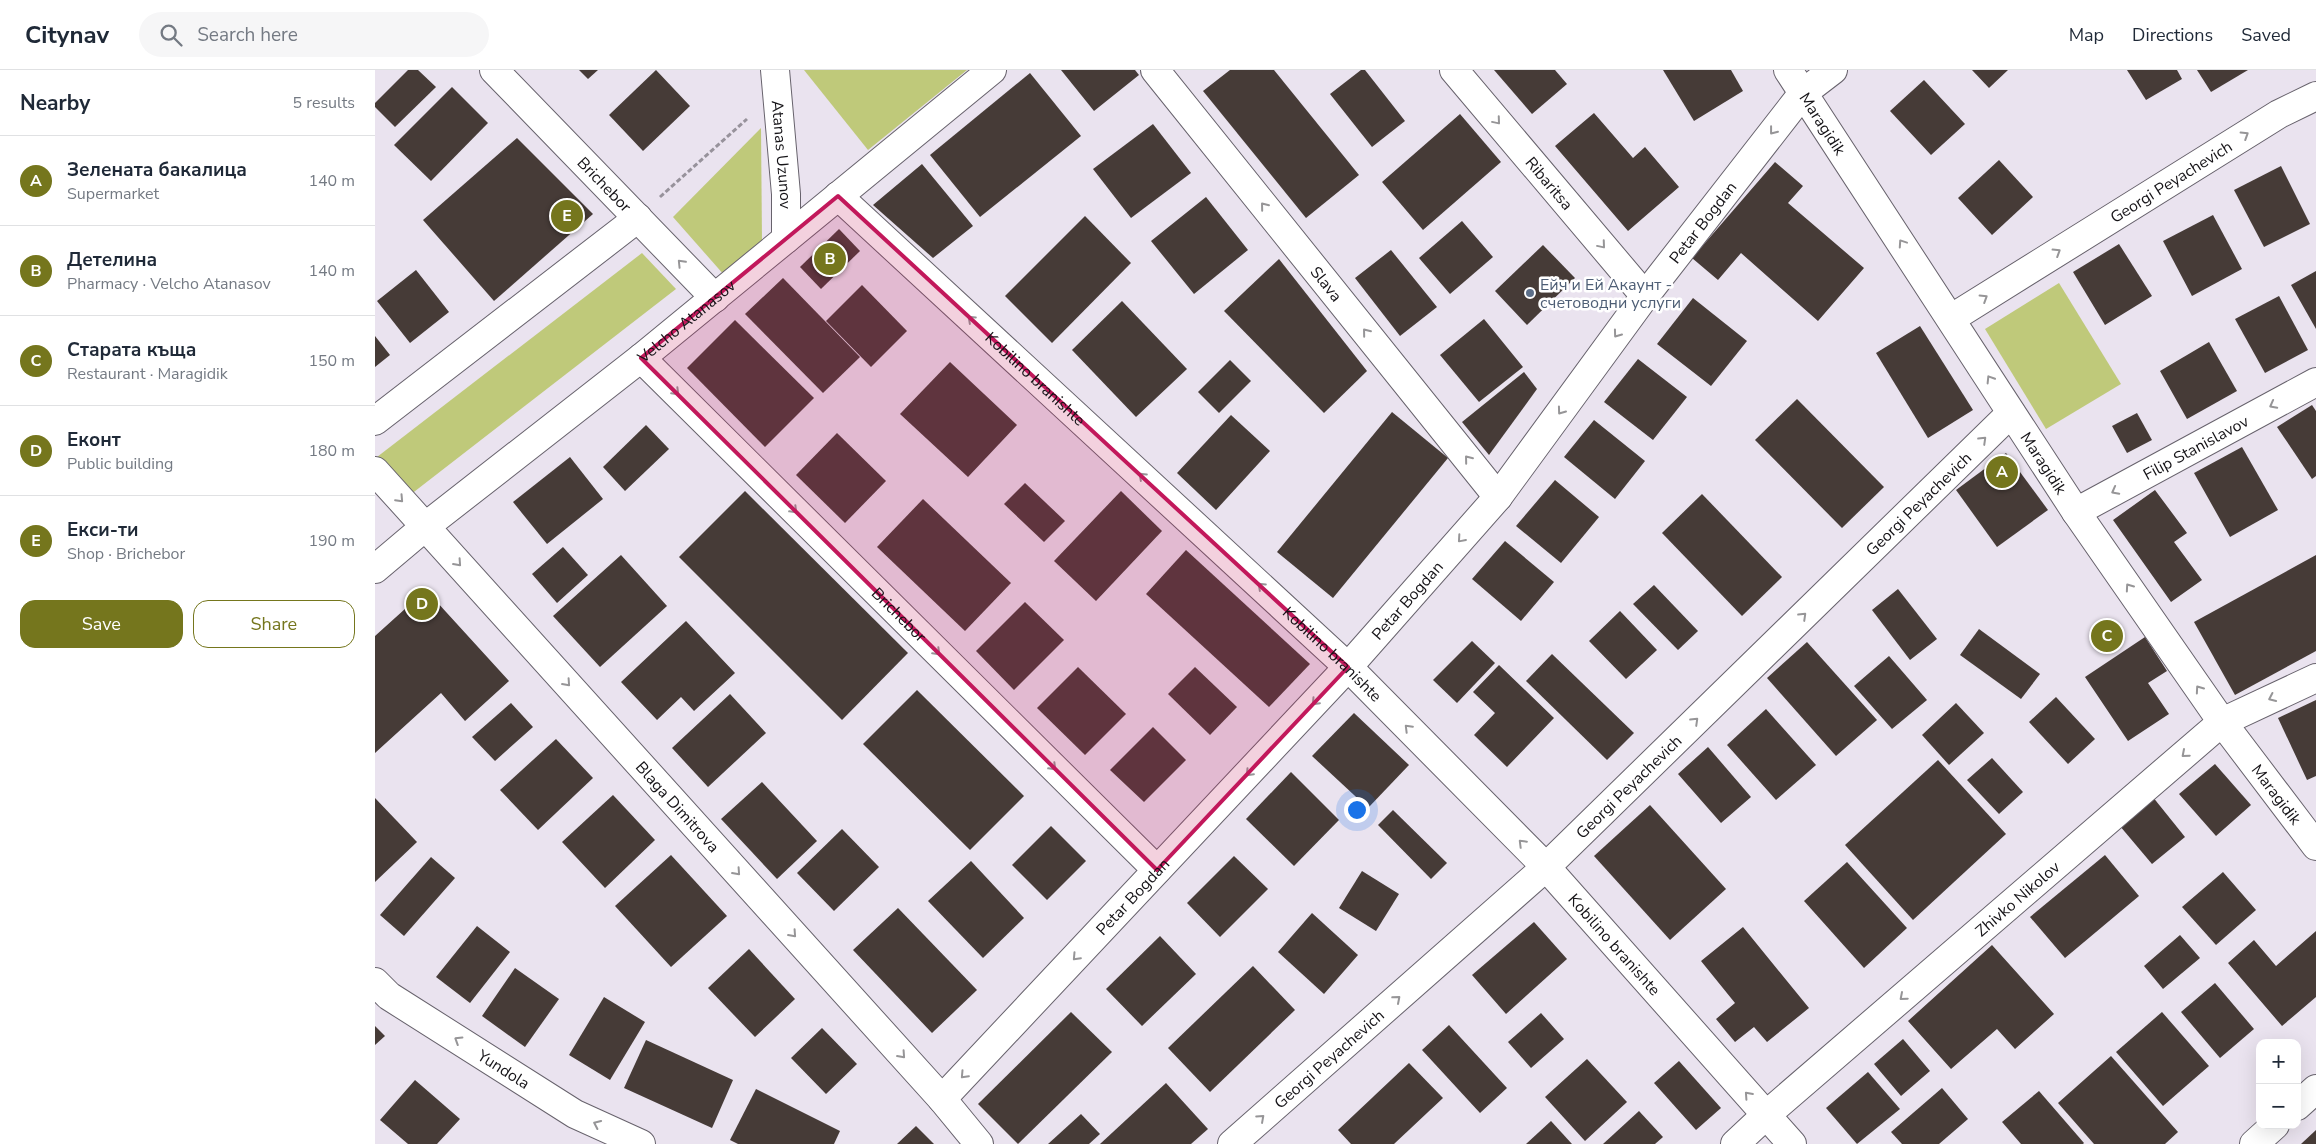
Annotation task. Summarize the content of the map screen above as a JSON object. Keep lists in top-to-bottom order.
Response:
{
  "streets": {
    "street": [
      "Maragidik",
      "Atanas Uzunov",
      "Georgi Peyachevich",
      "Ribaritsa",
      "Brichebor",
      "Petar Bogdan",
      "Slava",
      "Velcho Atanasov",
      "Kobilino branishte",
      "Filip Stanislavov",
      "Blaga Dimitrova",
      "Zhivko Nikolov",
      "Yundola"
    ]
  },
  "crossings": [
    ["Maragidik", "Georgi Peyachevich"],
    ["Maragidik", "Petar Bogdan"],
    ["Maragidik", "Filip Stanislavov"],
    ["Maragidik", "Zhivko Nikolov"],
    ["Atanas Uzunov", "Velcho Atanasov"],
    ["Georgi Peyachevich", "Kobilino branishte"],
    ["Ribaritsa", "Petar Bogdan"],
    ["Brichebor", "Petar Bogdan"],
    ["Brichebor", "Velcho Atanasov"],
    ["Petar Bogdan", "Slava"],
    ["Petar Bogdan", "Kobilino branishte"],
    ["Petar Bogdan", "Blaga Dimitrova"],
    ["Velcho Atanasov", "Kobilino branishte"],
    ["Velcho Atanasov", "Blaga Dimitrova"],
    ["Kobilino branishte", "Zhivko Nikolov"]
  ],
  "one_way": [
    "Maragidik",
    "Georgi Peyachevich",
    "Ribaritsa",
    "Petar Bogdan",
    "Slava",
    "Kobilino branishte",
    "Filip Stanislavov",
    "Blaga Dimitrova",
    "Zhivko Nikolov",
    "Yundola"
  ],
  "places": ["Ейч и Ей Акаунт - счетоводни услуги"],
  "page": {
    "header": "Citynav",
    "search": "Search here",
    "nav": ["Map", "Directions", "Saved"],
    "heading": ["Nearby", "5 results"],
    "list": [
      {
        "mark": "A",
        "name": "Зелената бакалица",
        "note": "Supermarket",
        "value": "140 m"
      },
      {
        "mark": "B",
        "name": "Детелина",
        "note": "Pharmacy · Velcho Atanasov",
        "value": "140 m"
      },
      {
        "mark": "C",
        "name": "Старата къща",
        "note": "Restaurant · Maragidik",
        "value": "150 m"
      },
      {
        "mark": "D",
        "name": "Еконт",
        "note": "Public building",
        "value": "180 m"
      },
      {
        "mark": "E",
        "name": "Екси-ти",
        "note": "Shop · Brichebor",
        "value": "190 m"
      }
    ],
    "pins": [
      "E",
      "B",
      "A",
      "D",
      "C"
    ],
    "buttons": ["Save", "Share"],
    "map_buttons": ["+", "−"]
  }
}
